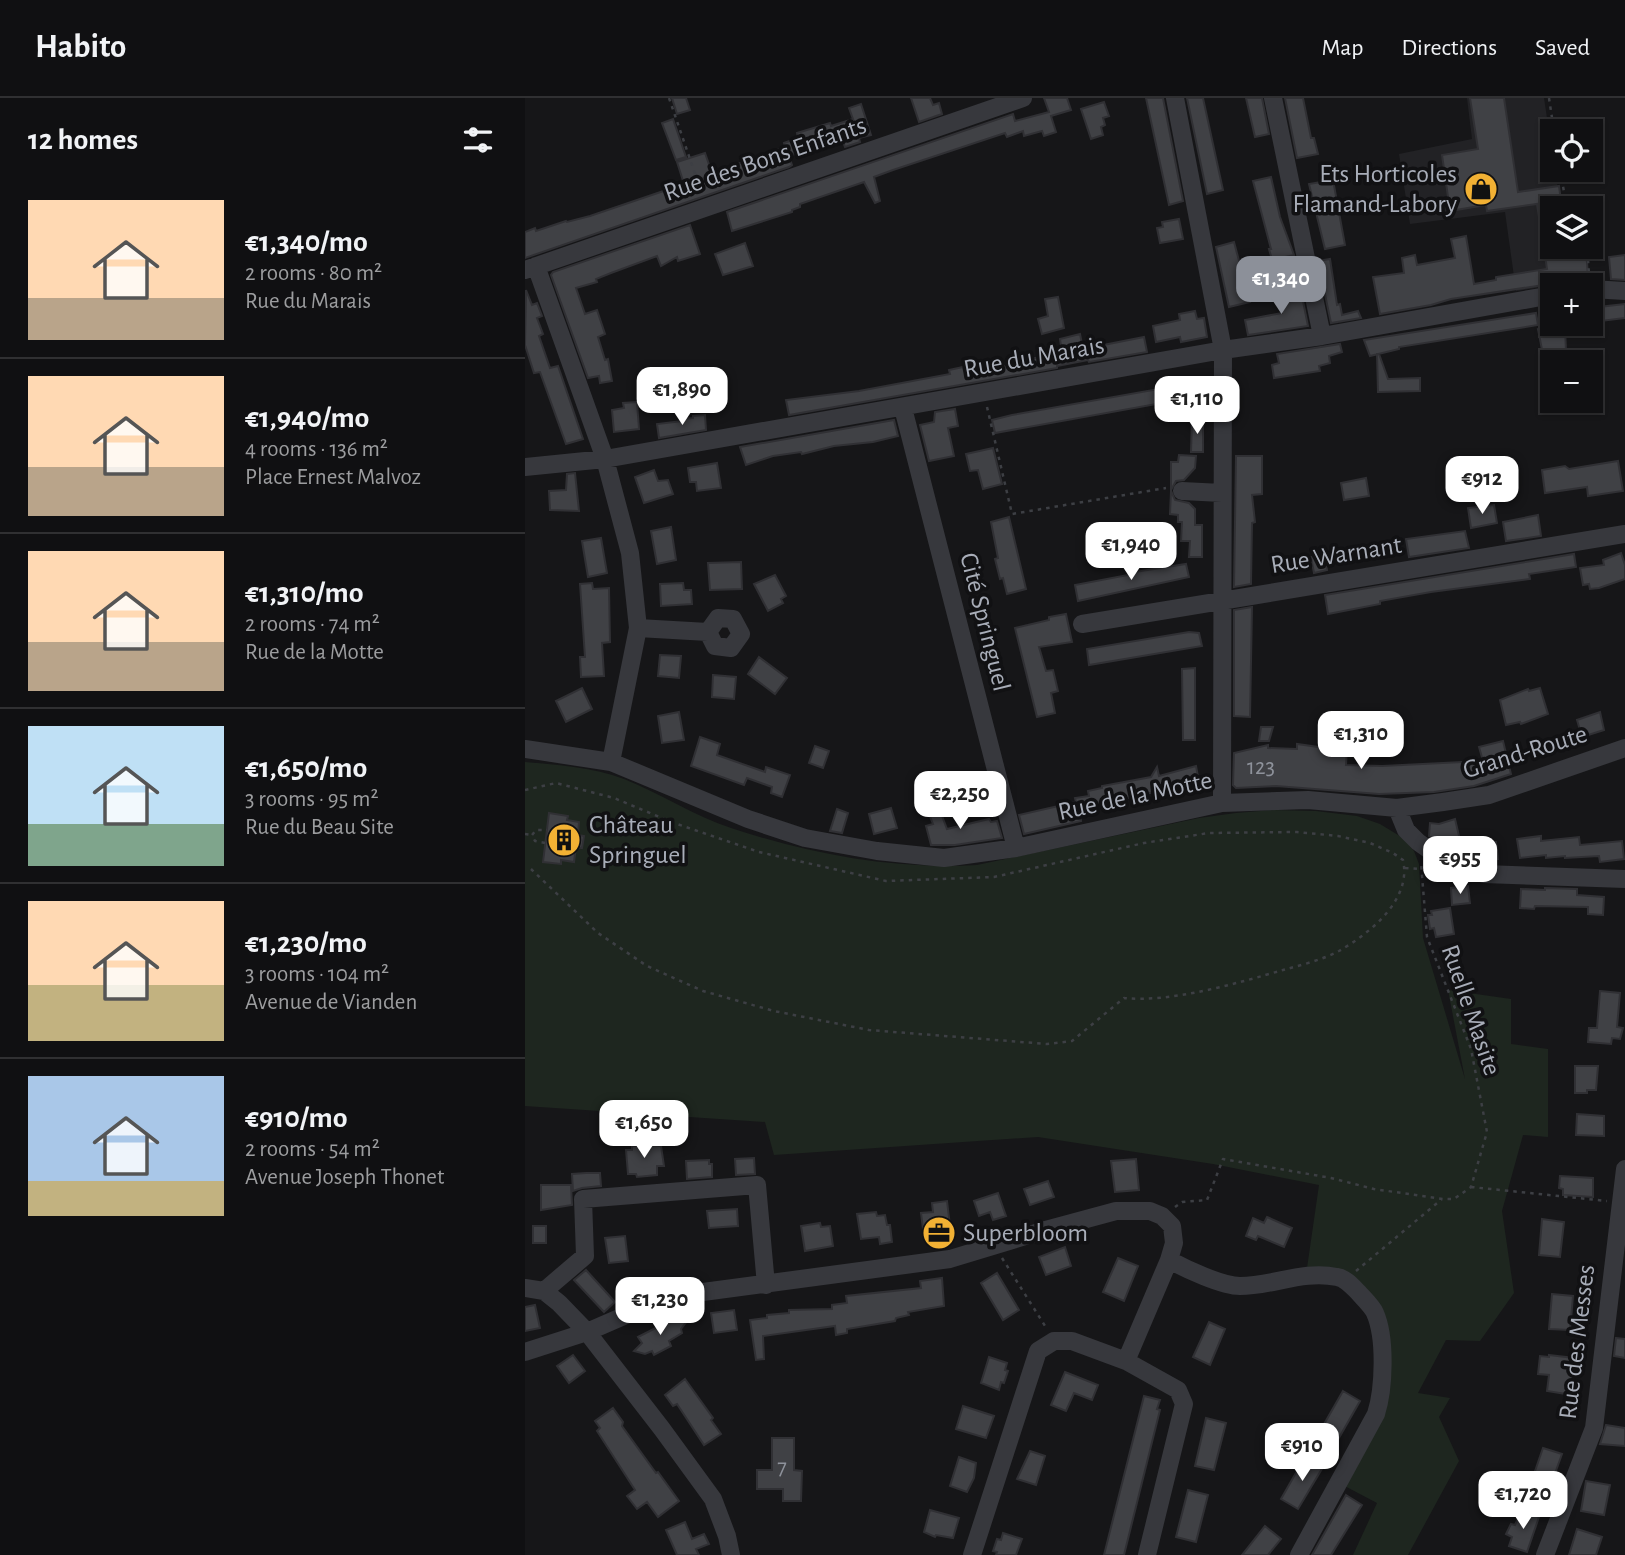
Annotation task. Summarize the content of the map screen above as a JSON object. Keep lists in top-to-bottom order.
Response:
{
  "streets": {
    "street": [
      "Rue des Bons Enfants",
      "Rue du Marais",
      "Rue Warnant",
      "Cité Springuel",
      "Grand-Route",
      "Rue de la Motte",
      "Rue des Messes"
    ],
    "path": ["Ruelle Masite"]
  },
  "crossings": [
    ["Rue du Marais", "Cité Springuel"],
    ["Cité Springuel", "Rue de la Motte"],
    ["Grand-Route", "Rue de la Motte"]
  ],
  "places": {
    "shop": ["Ets Horticoles Flamand-Labory"],
    "building": ["Château Springuel"],
    "office": ["Superbloom"]
  },
  "house_numbers": ["123", "7"],
  "page": {
    "header": "Habito",
    "nav": ["Map", "Directions", "Saved"],
    "heading": "12 homes",
    "map_buttons": ["+", "−"],
    "list": [
      {
        "name": "€1,340/mo",
        "note": "2 rooms · 80 m² · Rue du Marais"
      },
      {
        "name": "€1,940/mo",
        "note": "4 rooms · 136 m² · Place Ernest Malvoz"
      },
      {
        "name": "€1,310/mo",
        "note": "2 rooms · 74 m² · Rue de la Motte"
      },
      {
        "name": "€1,650/mo",
        "note": "3 rooms · 95 m² · Rue du Beau Site"
      },
      {
        "name": "€1,230/mo",
        "note": "3 rooms · 104 m² · Avenue de Vianden"
      },
      {
        "name": "€910/mo",
        "note": "2 rooms · 54 m² · Avenue Joseph Thonet"
      }
    ],
    "price": [
      "€1,340",
      "€1,890",
      "€1,110",
      "€912",
      "€1,940",
      "€1,310",
      "€2,250",
      "€955",
      "€1,650",
      "€1,230",
      "€910",
      "€1,720"
    ]
  }
}
